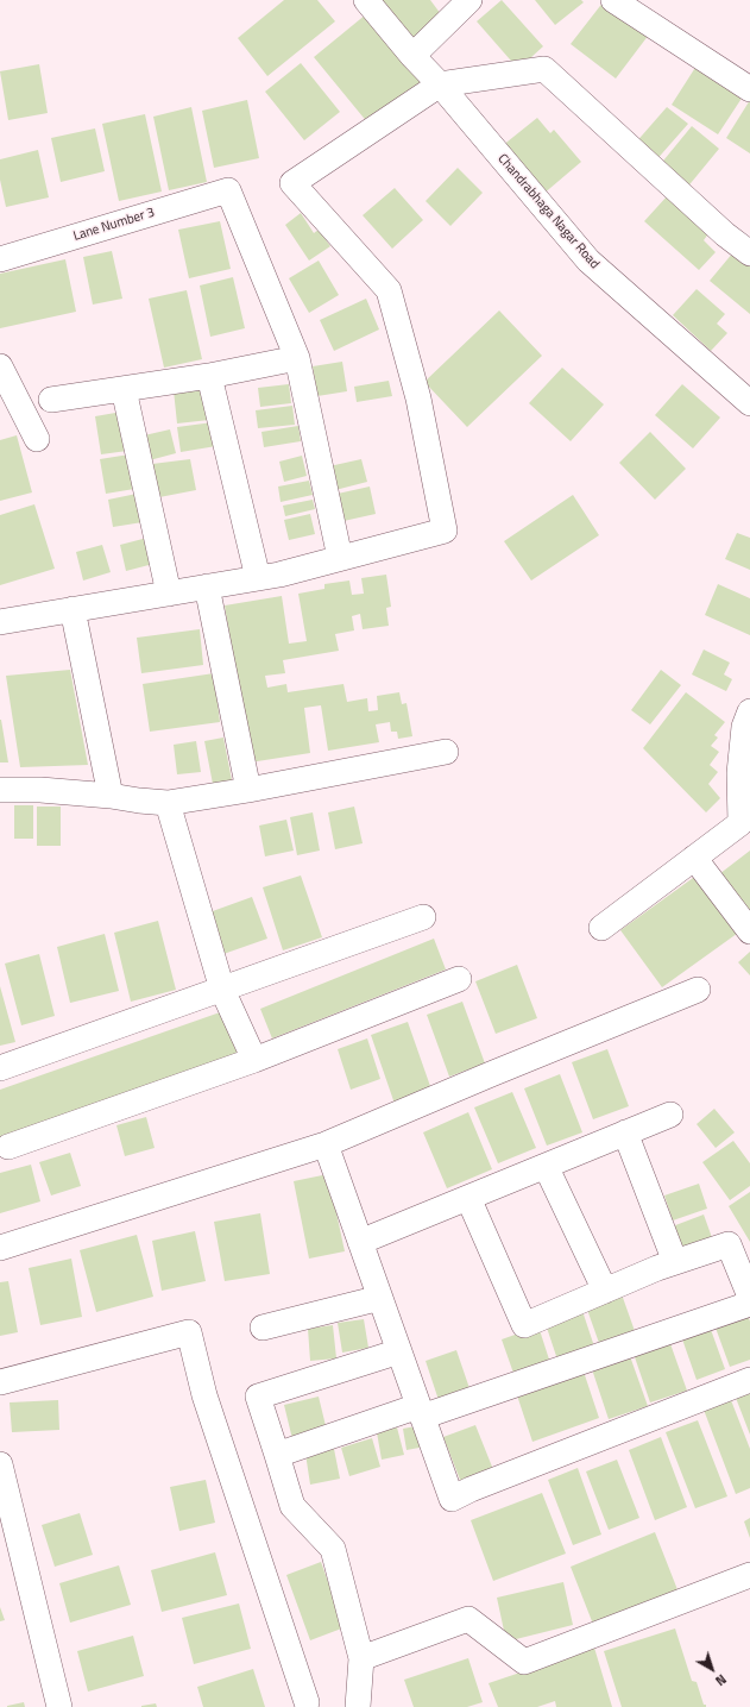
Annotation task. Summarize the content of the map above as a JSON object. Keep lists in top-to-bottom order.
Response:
{
  "streets": {
    "street": ["Chandrabhaga Nagar Road", "Lane Number 3"]
  },
  "north": "bottom right"
}
